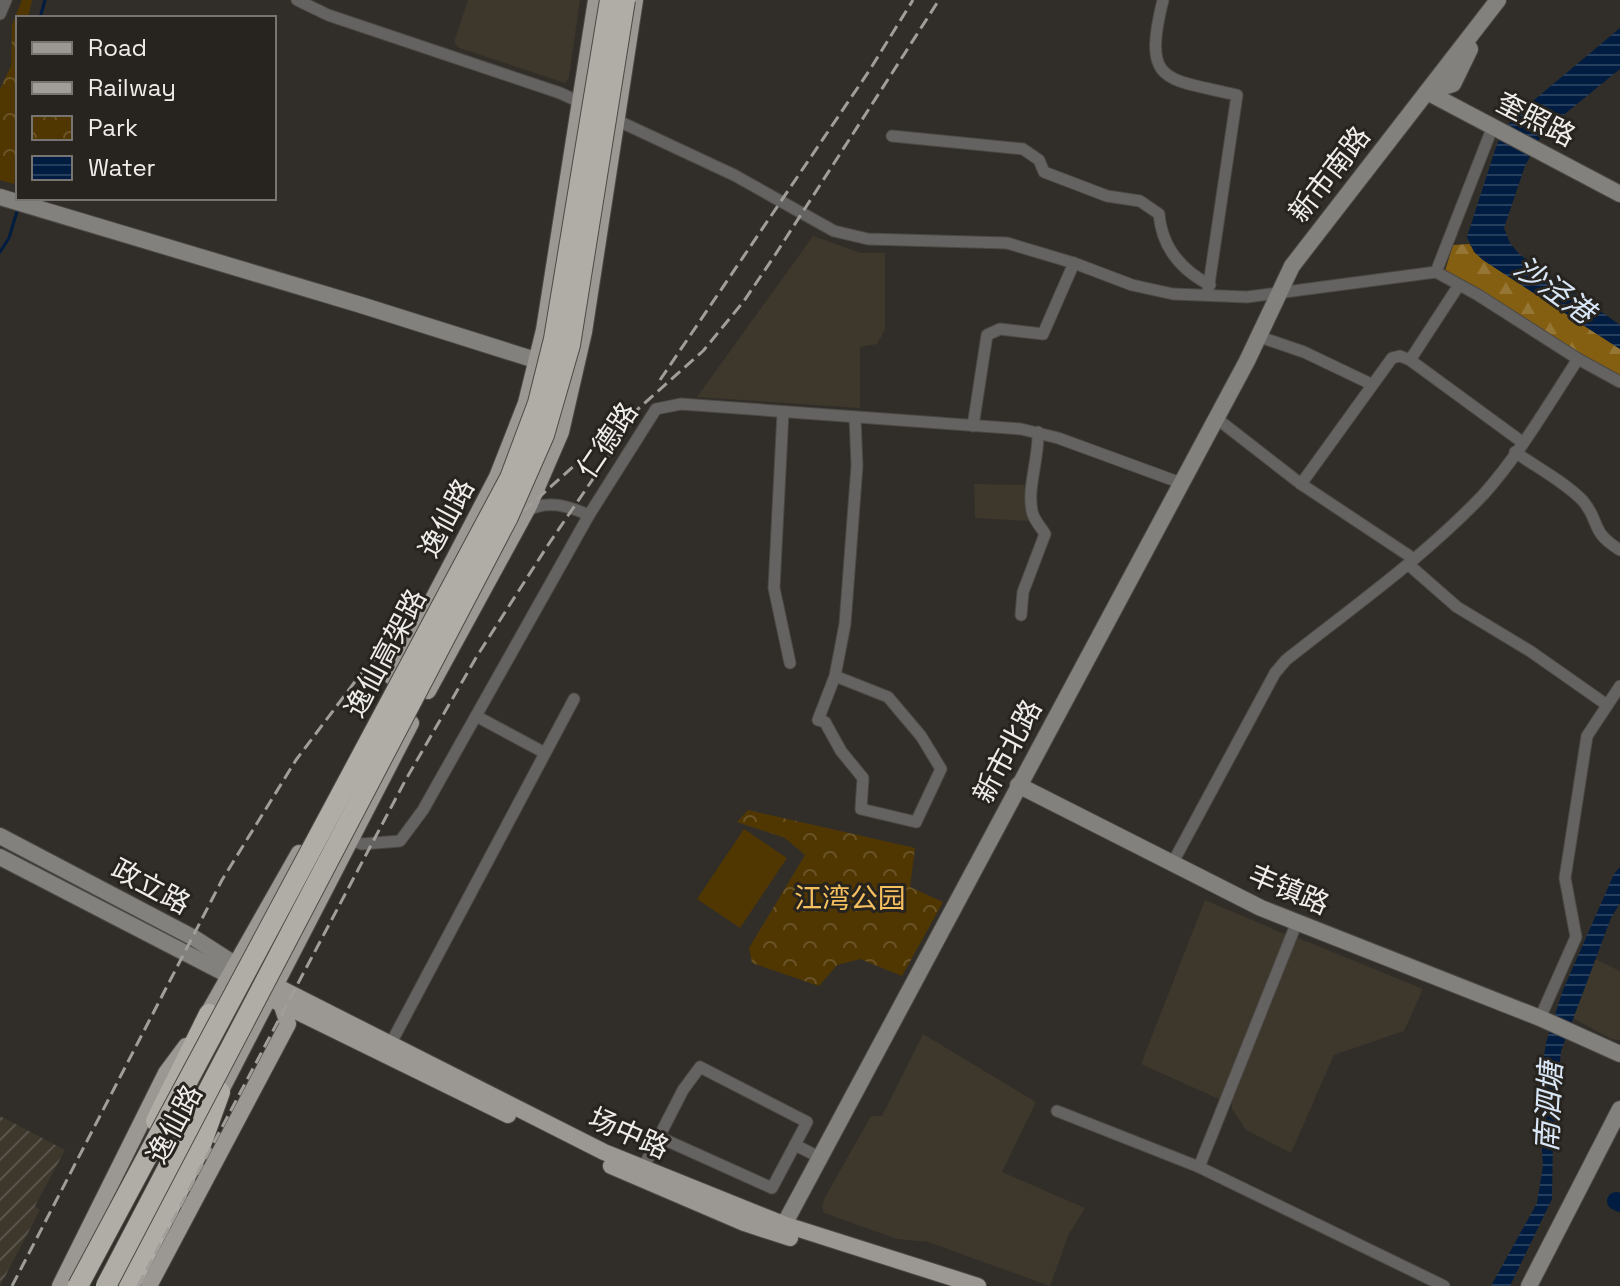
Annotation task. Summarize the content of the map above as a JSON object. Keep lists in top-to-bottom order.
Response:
{
  "streets": {
    "highway": ["逸仙高架路"],
    "main road": ["逸仙路", "政立路", "场中路"],
    "street": [
      "奎照路",
      "新市南路",
      "仁德路",
      "新市北路",
      "丰镇路"
    ]
  },
  "crossings": [
    ["奎照路", "新市南路"],
    ["新市南路", "新市北路"],
    ["仁德路", "逸仙路"],
    ["仁德路", "新市北路"],
    ["逸仙路", "逸仙高架路"],
    ["逸仙路", "政立路"],
    ["逸仙路", "场中路"],
    ["新市北路", "丰镇路"],
    ["新市北路", "场中路"],
    ["政立路", "场中路"]
  ],
  "water": ["沙泾港", "南泗塘"],
  "parks": ["江湾公园"],
  "legend": [
    "Road",
    "Railway",
    "Park",
    "Water"
  ]
}
